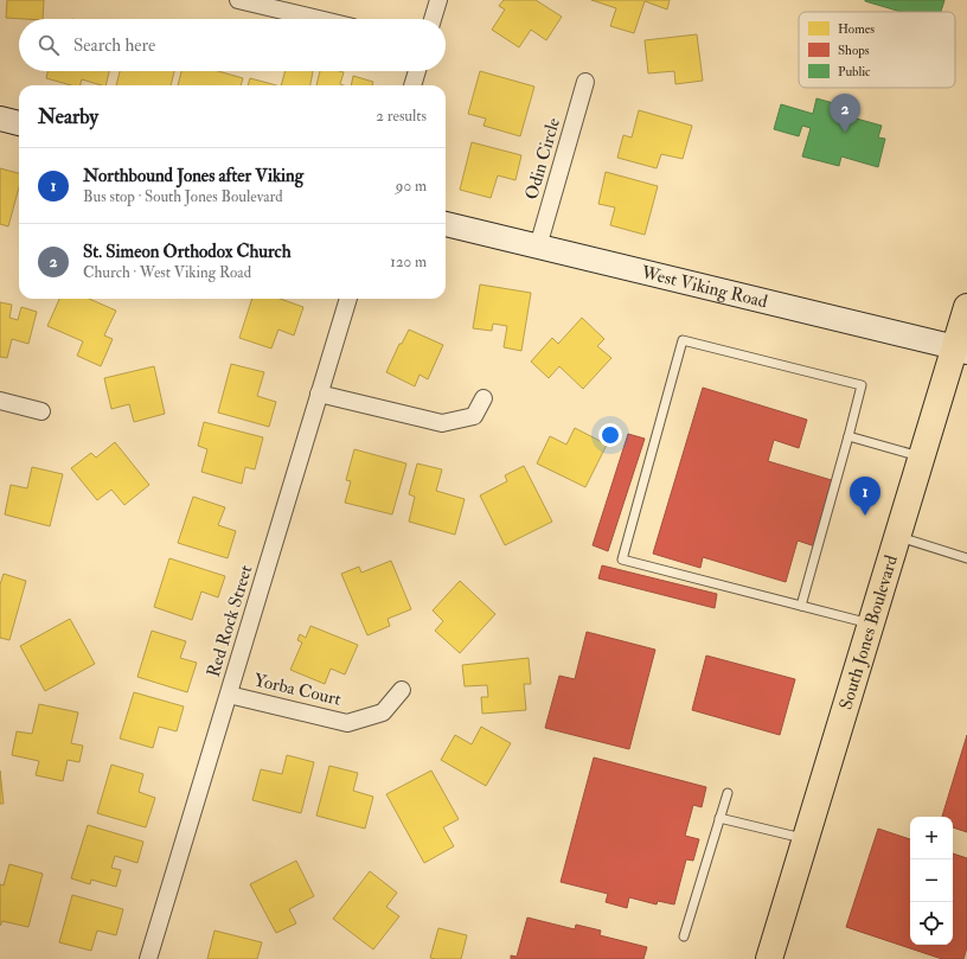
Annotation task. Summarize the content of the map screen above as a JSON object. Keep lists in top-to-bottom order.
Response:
{
  "streets": {
    "main road": ["South Jones Boulevard"],
    "street": [
      "Odin Circle",
      "West Viking Road",
      "Red Rock Street",
      "Yorba Court"
    ]
  },
  "crossings": [
    ["Odin Circle", "West Viking Road"],
    ["West Viking Road", "South Jones Boulevard"],
    ["Red Rock Street", "Yorba Court"]
  ],
  "legend": ["Homes", "Shops", "Public"],
  "page": {
    "search": "Search here",
    "heading": ["Nearby", "2 results"],
    "pins": ["2", "1"],
    "list": [
      {
        "mark": "1",
        "name": "Northbound Jones after Viking",
        "note": "Bus stop · South Jones Boulevard",
        "value": "90 m"
      },
      {
        "mark": "2",
        "name": "St. Simeon Orthodox Church",
        "note": "Church · West Viking Road",
        "value": "120 m"
      }
    ],
    "map_buttons": ["+", "−"]
  }
}
